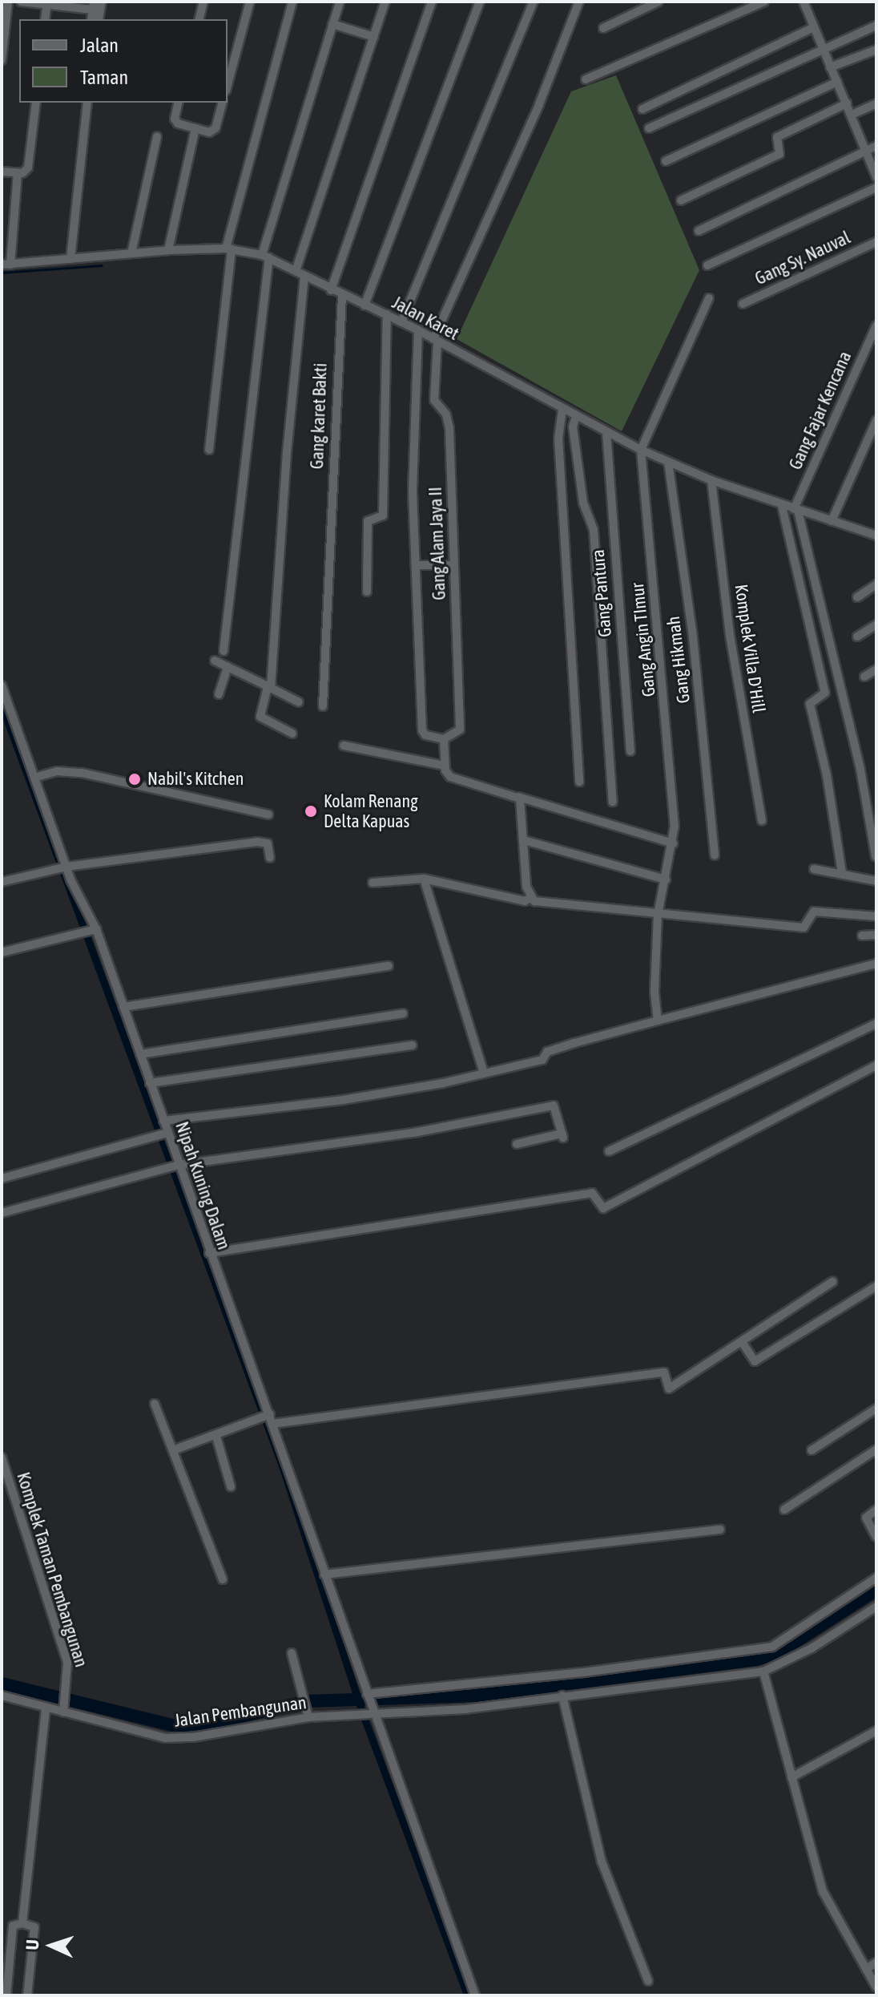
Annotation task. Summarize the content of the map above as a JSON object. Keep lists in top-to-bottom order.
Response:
{
  "streets": {
    "street": [
      "Gang Sy. Nauval",
      "Jalan Karet",
      "Gang Fajar Kencana",
      "Gang karet Bakti",
      "Gang Alam Jaya II",
      "Gang Pantura",
      "Gang Angin TImur",
      "Komplek Villa D'Hill",
      "Gang Hikmah",
      "Nipah Kuning Dalam",
      "Komplek Taman Pembangunan",
      "Jalan Pembangunan"
    ]
  },
  "crossings": [
    ["Jalan Karet", "Gang Fajar Kencana"],
    ["Jalan Karet", "Gang karet Bakti"],
    ["Jalan Karet", "Gang Alam Jaya II"],
    ["Jalan Karet", "Gang Pantura"],
    ["Jalan Karet", "Gang Angin TImur"],
    ["Jalan Karet", "Komplek Villa D'Hill"],
    ["Jalan Karet", "Gang Hikmah"],
    ["Nipah Kuning Dalam", "Jalan Pembangunan"],
    ["Komplek Taman Pembangunan", "Jalan Pembangunan"]
  ],
  "places": ["Nabil's Kitchen", "Kolam Renang Delta Kapuas"],
  "legend": ["Jalan", "Taman"],
  "north": "left"
}
